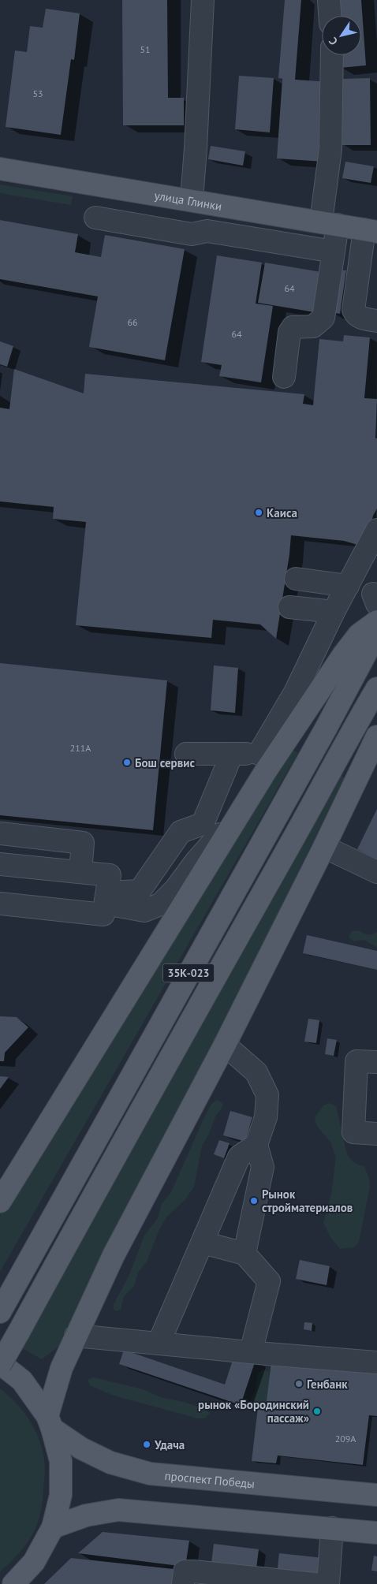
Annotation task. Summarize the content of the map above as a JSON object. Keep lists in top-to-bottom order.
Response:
{
  "streets": {
    "main road": ["улица Глинки", "35К-023", "проспект Победы"]
  },
  "places": [
    "Каиса",
    "Бош сервис",
    "Рынок стройматериалов",
    "Генбанк",
    "рынок «Бородинский пассаж»",
    "Удача"
  ],
  "house_numbers": [
    "51",
    "53",
    "64",
    "66",
    "64",
    "211А",
    "209А"
  ],
  "north": "bottom left"
}
